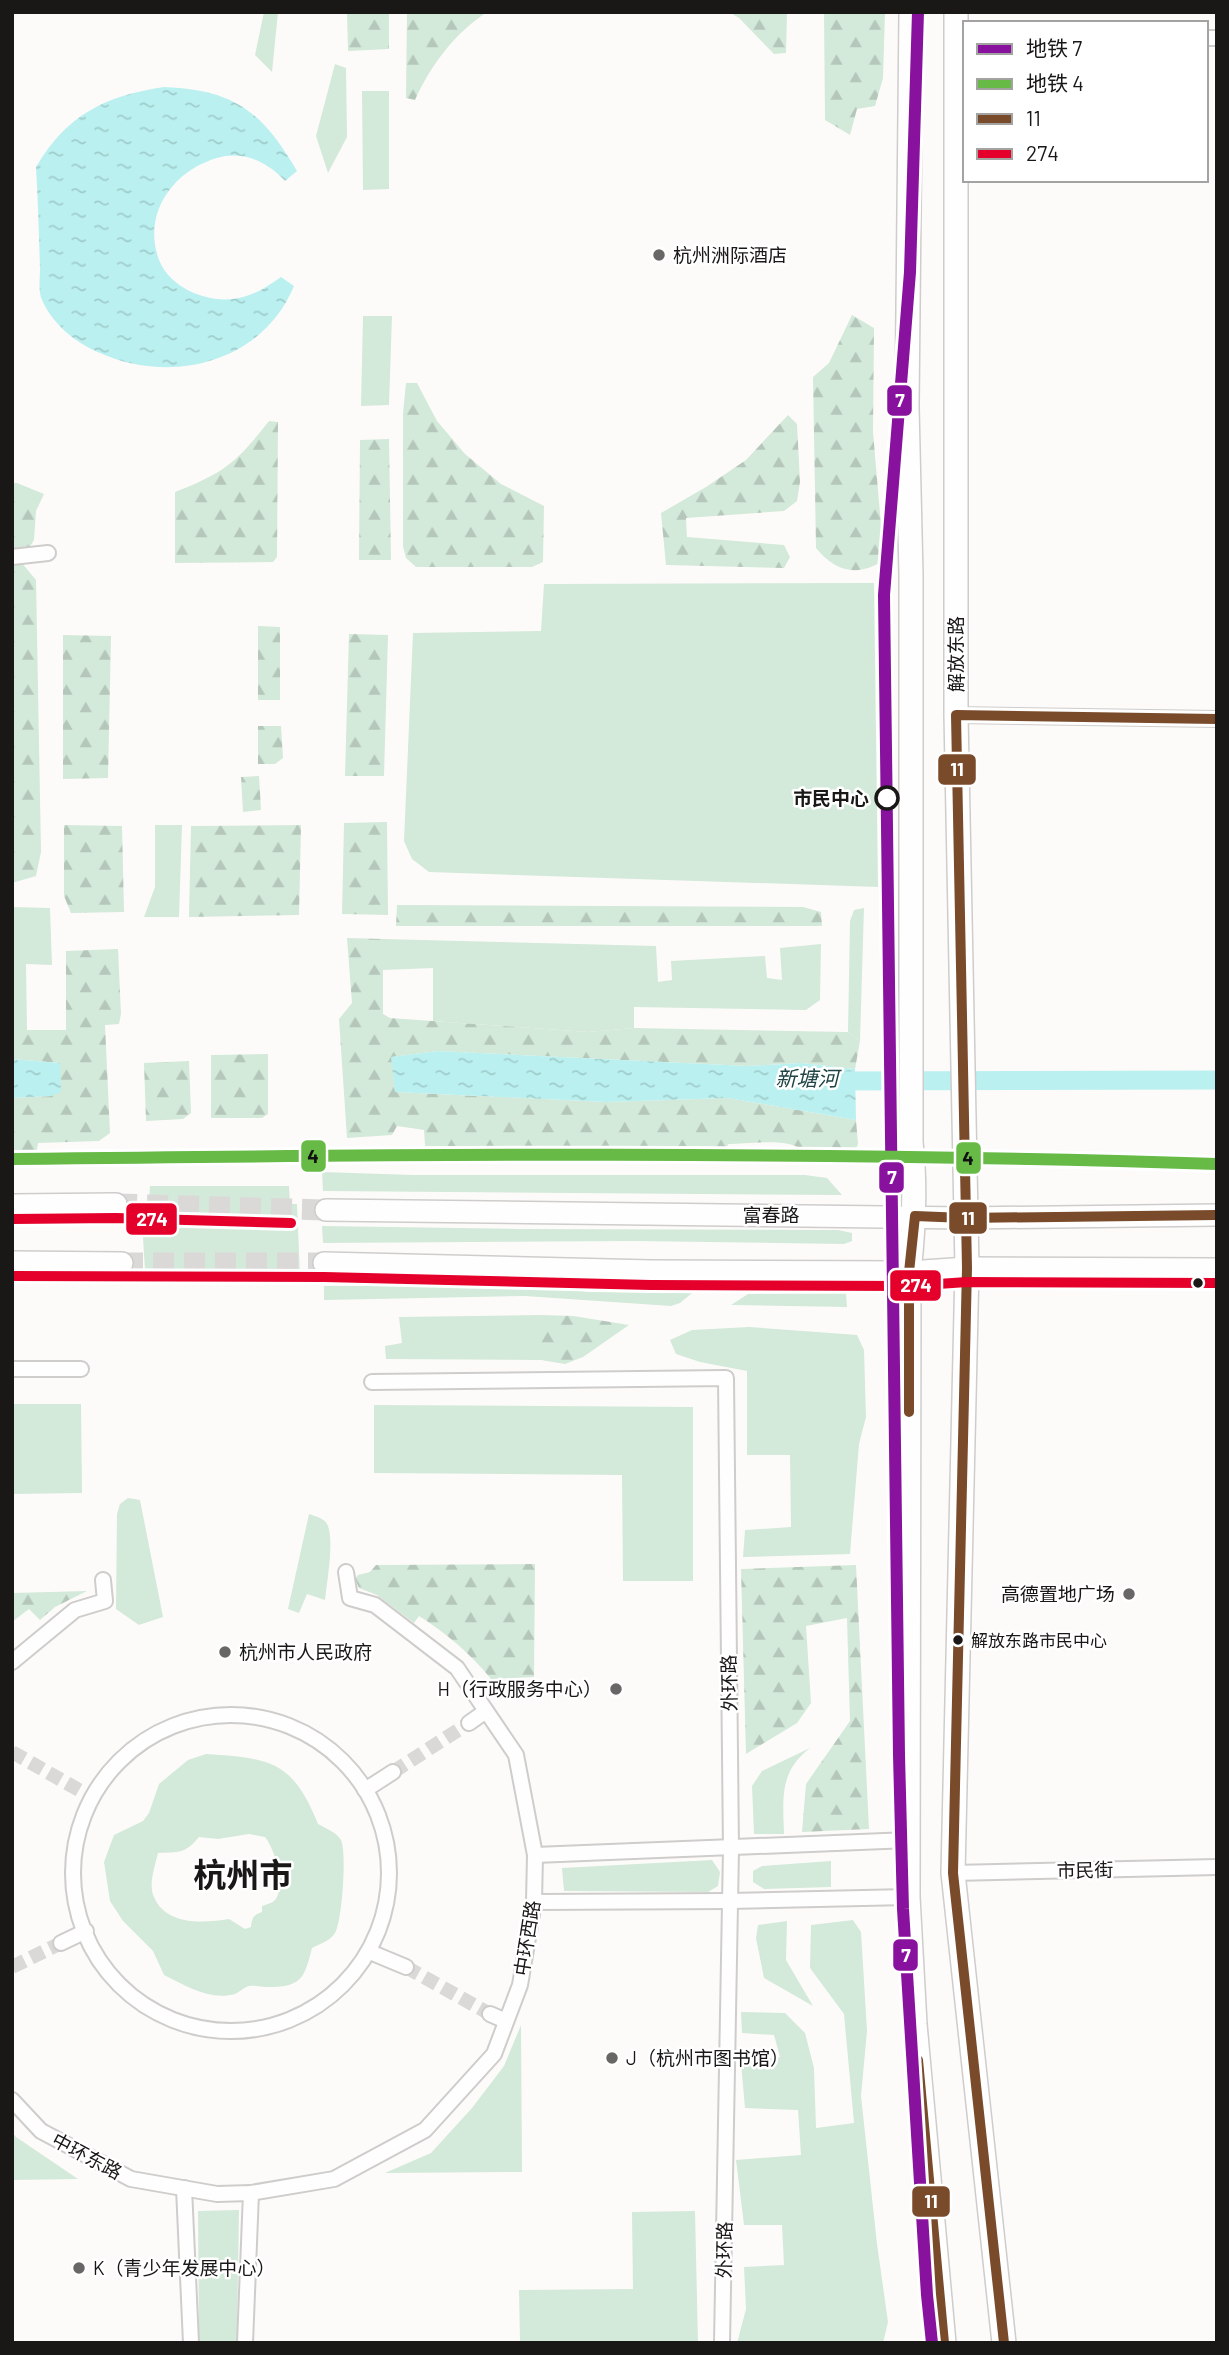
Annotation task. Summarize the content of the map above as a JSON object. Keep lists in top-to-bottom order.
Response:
{
  "streets": {
    "main road": ["解放东路", "富春路"],
    "street": [
      "外环路",
      "市民街",
      "中环西路",
      "中环东路"
    ]
  },
  "crossings": [
    ["解放东路", "富春路"],
    ["解放东路", "市民街"],
    ["中环西路", "中环东路"]
  ],
  "districts": ["杭州市"],
  "water": ["新塘河"],
  "places": [
    "杭州洲际酒店",
    "市民中心",
    "高德置地广场",
    "解放东路市民中心",
    "杭州市人民政府",
    "H（行政服务中心）",
    "J（杭州市图书馆）",
    "K（青少年发展中心）"
  ],
  "lines": [
    "metro line 7",
    "transit line 11",
    "metro line 4",
    "transit line 274"
  ],
  "legend": [
    "地铁 7",
    "地铁 4",
    "11",
    "274"
  ]
}
